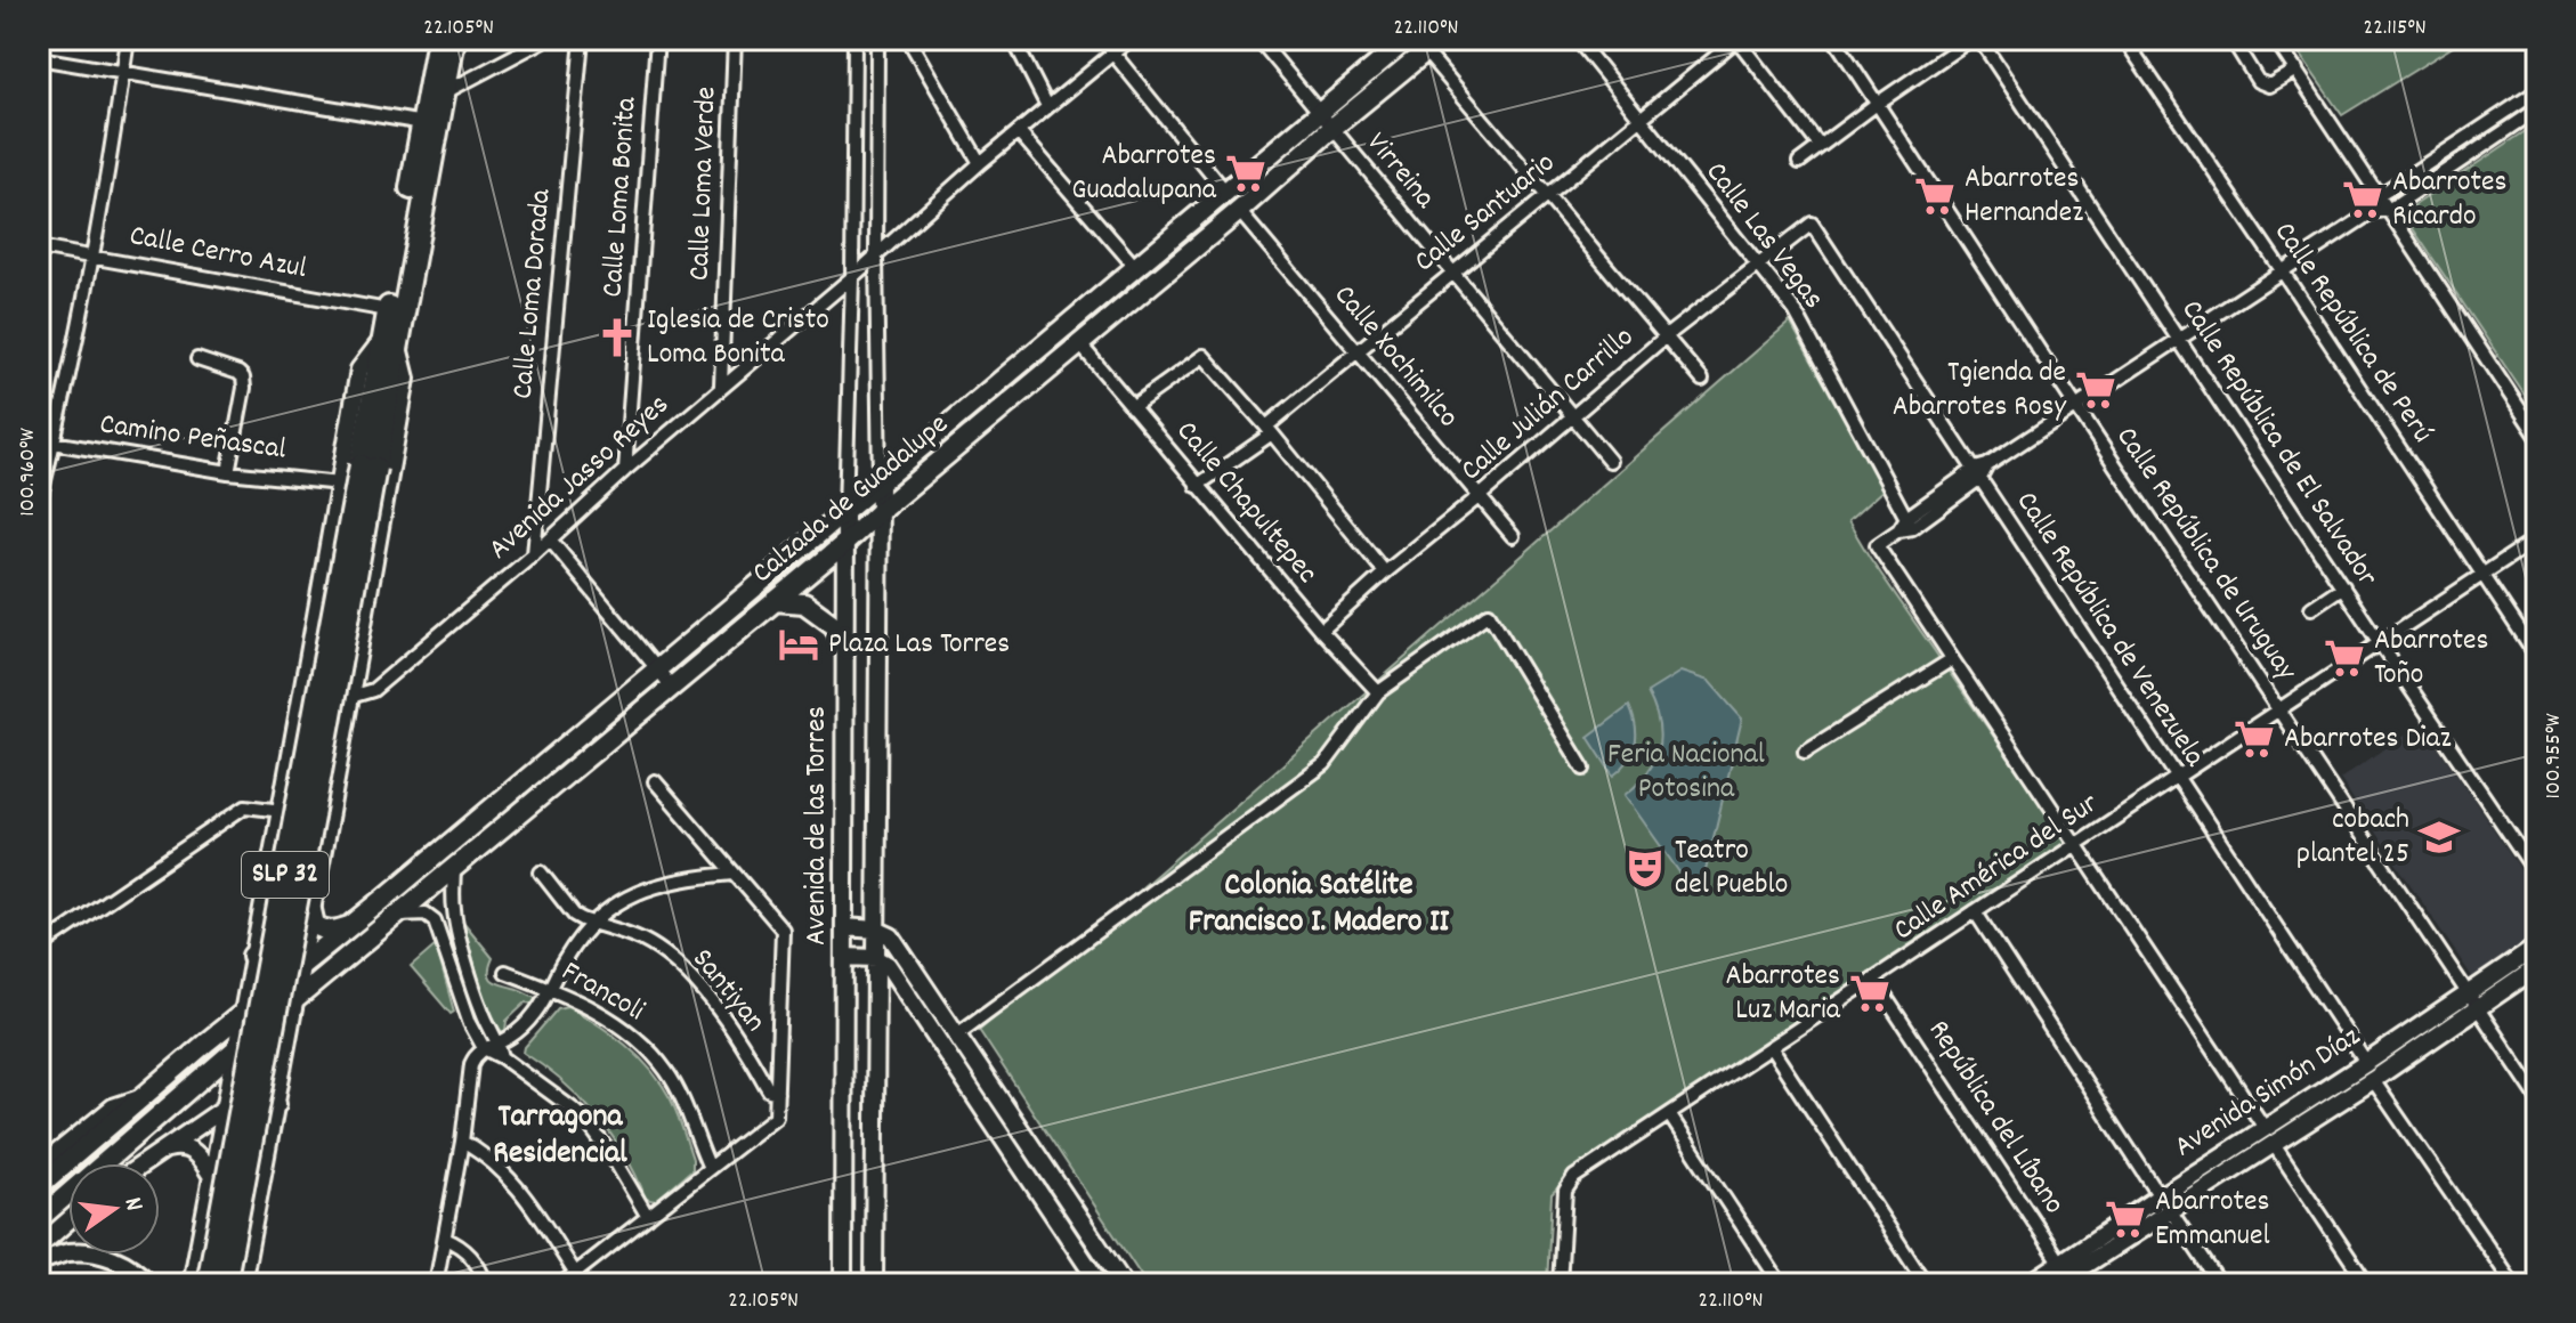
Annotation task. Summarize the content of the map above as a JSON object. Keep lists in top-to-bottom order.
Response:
{
  "streets": {
    "highway": ["SLP 32"],
    "main road": ["Calzada de Guadalupe", "Avenida de las Torres", "Avenida Simón Díaz"],
    "street": [
      "Virreina",
      "Calle Loma Verde",
      "Calle Loma Bonita",
      "Calle Santuario",
      "Calle Las Vegas",
      "Calle Cerro Azul",
      "Calle Loma Dorada",
      "Calle República de Perú",
      "Calle Xochimilco",
      "Calle Julián Carrillo",
      "Camino Peñascal",
      "Calle República de El Salvador",
      "Avenida Jasso Reyes",
      "Calle Chapultepec",
      "Calle República de Uruguay",
      "Calle República de Venezuela",
      "Calle América del Sur",
      "Santiyan",
      "Francoli",
      "República del Líbano"
    ]
  },
  "crossings": [
    ["Virreina", "Calle Santuario"],
    ["Virreina", "Calle Julián Carrillo"],
    ["Virreina", "Calzada de Guadalupe"],
    ["Calle Loma Verde", "Avenida Jasso Reyes"],
    ["Calle Loma Bonita", "Avenida Jasso Reyes"],
    ["Calle Santuario", "Calle Las Vegas"],
    ["Calle Santuario", "Calle Xochimilco"],
    ["Calle Santuario", "Calle Chapultepec"],
    ["Calle Las Vegas", "Calle Julián Carrillo"],
    ["Calle Cerro Azul", "SLP 32"],
    ["Calle Loma Dorada", "Avenida Jasso Reyes"],
    ["Calle República de Perú", "Calle América del Sur"],
    ["Calle Xochimilco", "Calle Julián Carrillo"],
    ["Calle Xochimilco", "Calzada de Guadalupe"],
    ["Calle Julián Carrillo", "Calle Chapultepec"],
    ["Calle Julián Carrillo", "Calle República de Venezuela"],
    ["Calle República de El Salvador", "Calle América del Sur"],
    ["Avenida Jasso Reyes", "Avenida de las Torres"],
    ["Calzada de Guadalupe", "Calle Chapultepec"],
    ["Calzada de Guadalupe", "Avenida de las Torres"],
    ["Calle República de Uruguay", "Calle América del Sur"],
    ["Calle República de Uruguay", "Avenida Simón Díaz"],
    ["Calle República de Venezuela", "Calle América del Sur"],
    ["Calle República de Venezuela", "Avenida Simón Díaz"],
    ["Calle América del Sur", "República del Líbano"],
    ["Avenida Simón Díaz", "República del Líbano"]
  ],
  "districts": ["Colonia Satélite Francisco I. Madero II", "Tarragona Residencial"],
  "parks": ["Feria Nacional Potosina"],
  "places": {
    "supermarket": [
      "Abarrotes Guadalupana",
      "Abarrotes Hernandez",
      "Abarrotes Ricardo",
      "Tgienda de Abarrotes Rosy",
      "Abarrotes Toño",
      "Abarrotes Diaz",
      "Abarrotes Luz Maria",
      "Abarrotes Emmanuel"
    ],
    "church": ["Iglesia de Cristo Loma Bonita"],
    "hotel": ["Plaza Las Torres"],
    "school or university": ["cobach plantel 25"],
    "theatre": ["Teatro del Pueblo"]
  },
  "north": "right",
  "coordinates": [
    "22.105°N",
    "22.110°N",
    "22.115°N",
    "100.960°W",
    "100.955°W"
  ]
}
